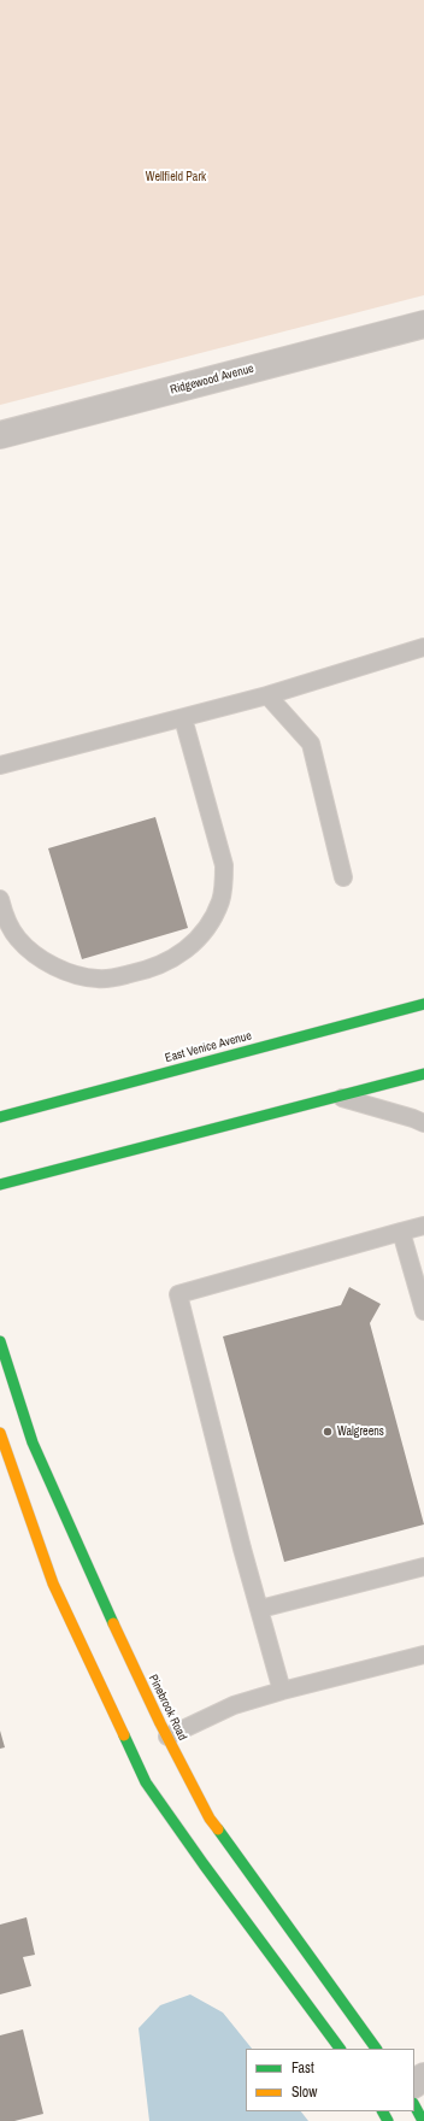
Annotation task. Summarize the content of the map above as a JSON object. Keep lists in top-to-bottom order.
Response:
{
  "streets": {
    "street": ["Ridgewood Avenue", "East Venice Avenue", "Pinebrook Road"]
  },
  "parks": ["Wellfield Park"],
  "places": ["Walgreens"],
  "legend": ["Fast", "Slow"]
}
